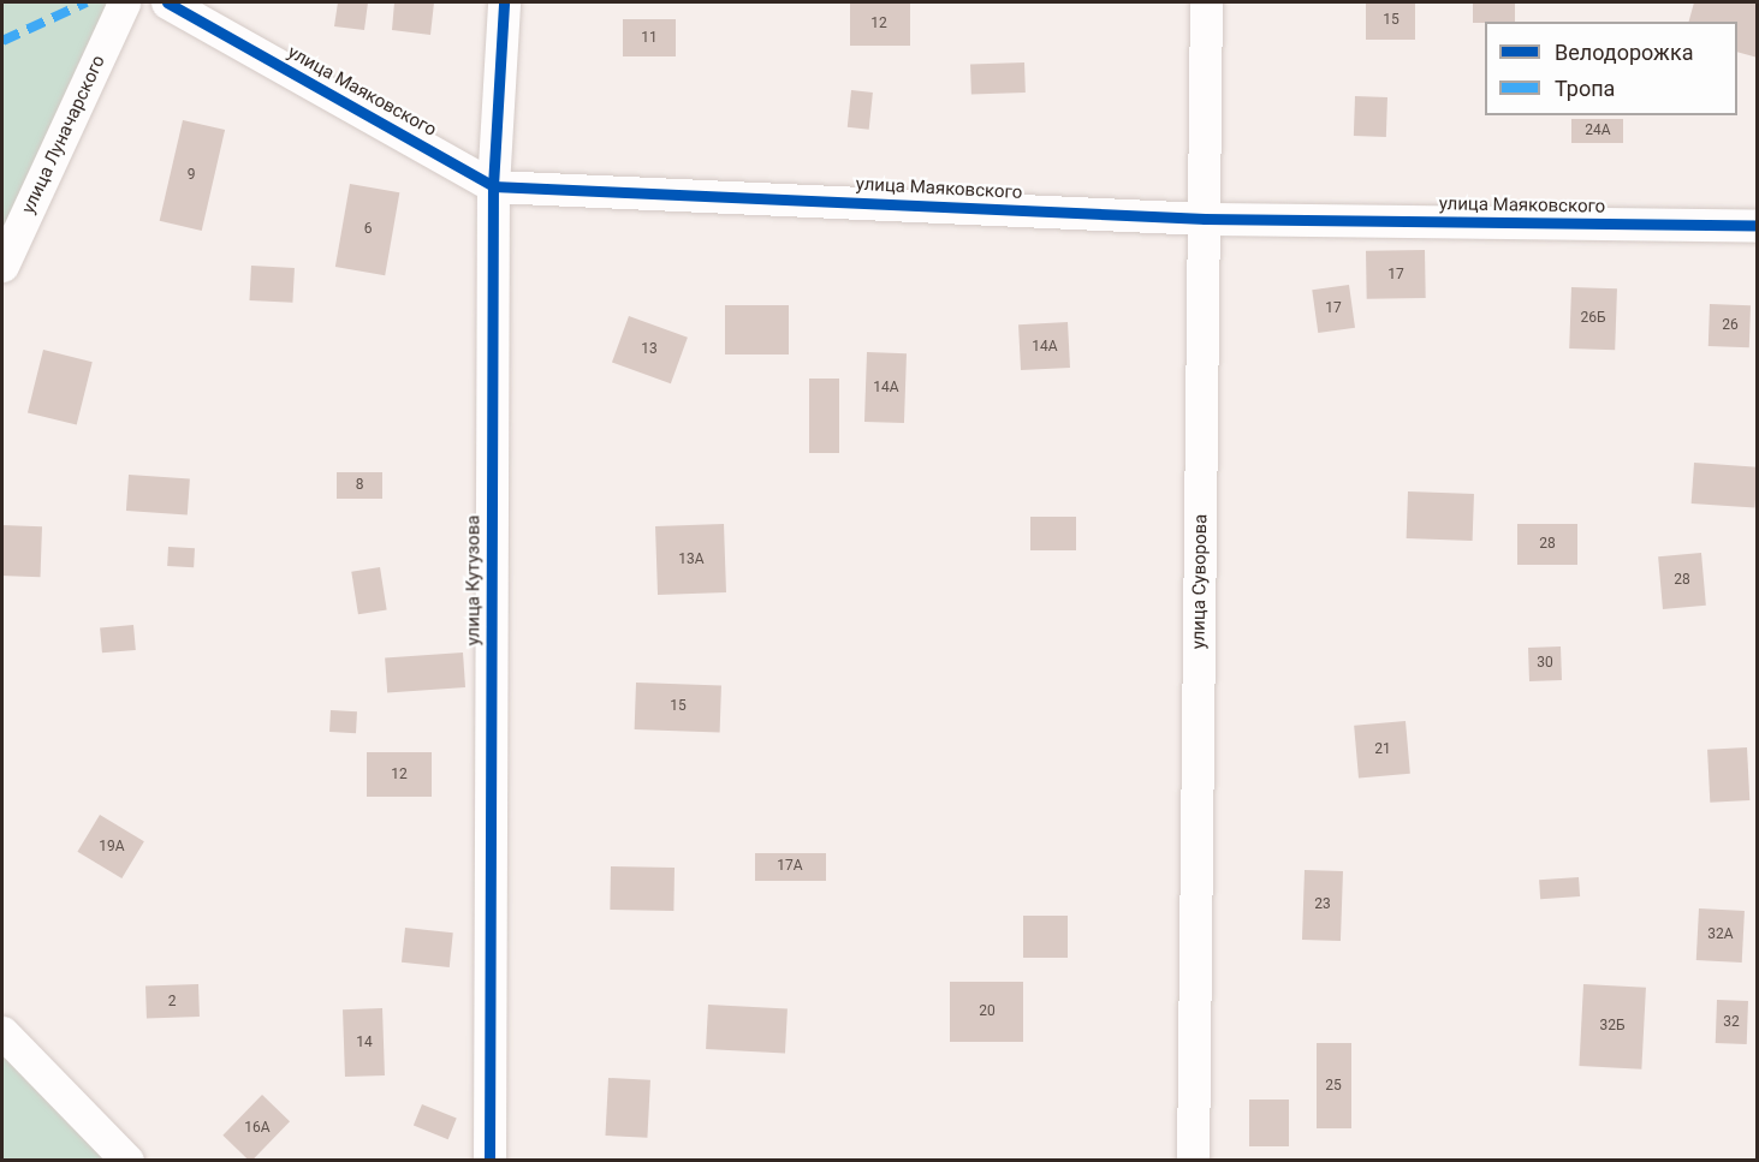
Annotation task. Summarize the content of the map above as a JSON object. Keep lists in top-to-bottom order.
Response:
{
  "streets": {
    "street": [
      "улица Маяковского",
      "улица Луначарского",
      "улица Кутузова",
      "улица Суворова"
    ]
  },
  "crossings": [
    ["улица Маяковского", "улица Кутузова"],
    ["улица Маяковского", "улица Суворова"]
  ],
  "house_numbers": [
    "15",
    "12",
    "11",
    "24А",
    "9",
    "6",
    "17",
    "17",
    "26Б",
    "26",
    "14А",
    "13",
    "14А",
    "8",
    "28",
    "13А",
    "28",
    "30",
    "15",
    "21",
    "12",
    "19А",
    "17А",
    "23",
    "32А",
    "2",
    "20",
    "32",
    "32Б",
    "14",
    "25",
    "16А"
  ],
  "legend": ["Велодорожка", "Тропа"]
}
